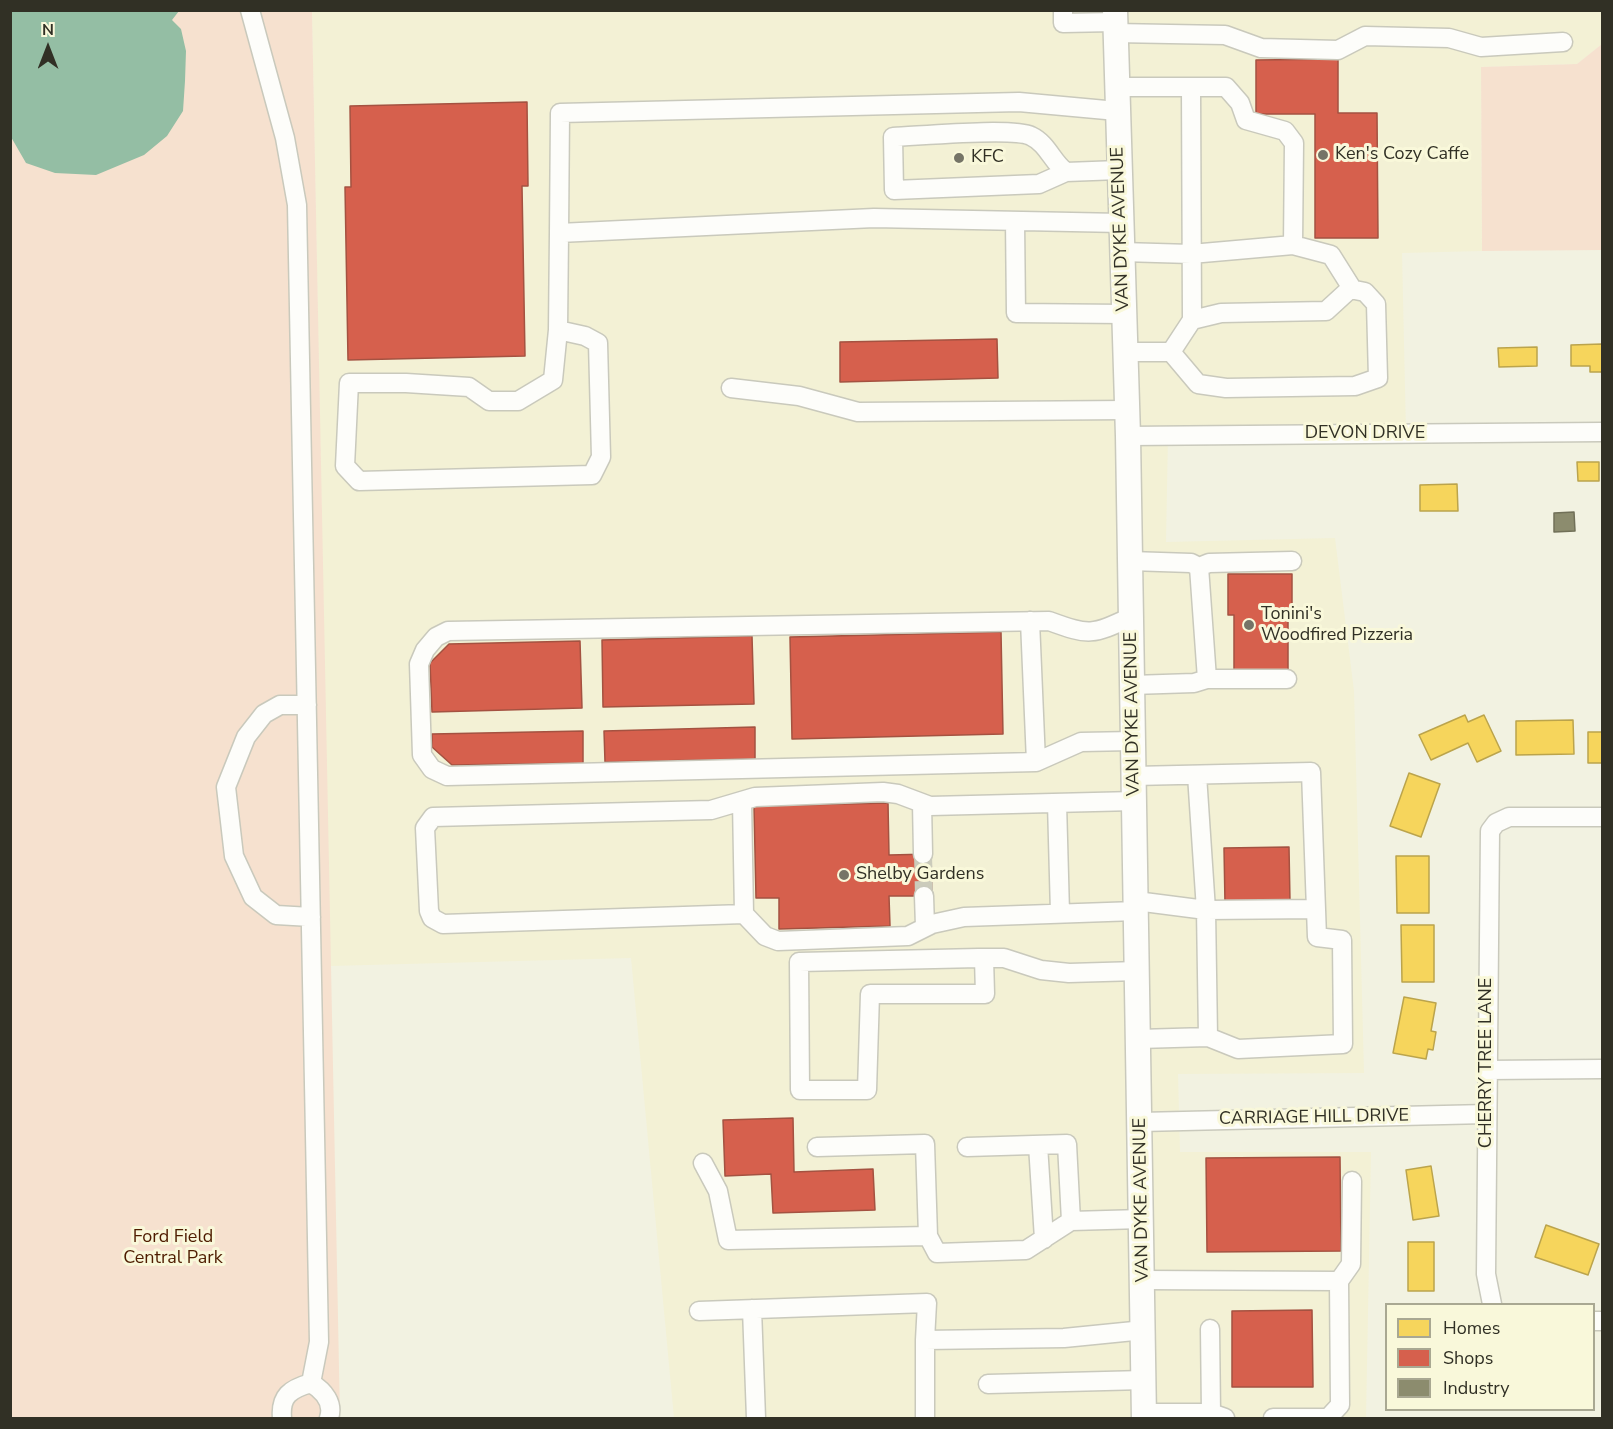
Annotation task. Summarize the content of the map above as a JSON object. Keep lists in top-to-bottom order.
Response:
{
  "streets": {
    "main road": ["VAN DYKE AVENUE"],
    "street": ["DEVON DRIVE", "CHERRY TREE LANE", "CARRIAGE HILL DRIVE"]
  },
  "crossings": [
    ["VAN DYKE AVENUE", "DEVON DRIVE"],
    ["VAN DYKE AVENUE", "CARRIAGE HILL DRIVE"],
    ["CHERRY TREE LANE", "CARRIAGE HILL DRIVE"]
  ],
  "parks": ["Ford Field Central Park"],
  "places": [
    "Ken's Cozy Caffe",
    "KFC",
    "Tonini's Woodfired Pizzeria",
    "Shelby Gardens"
  ],
  "legend": ["Homes", "Shops", "Industry"],
  "north": "top"
}
